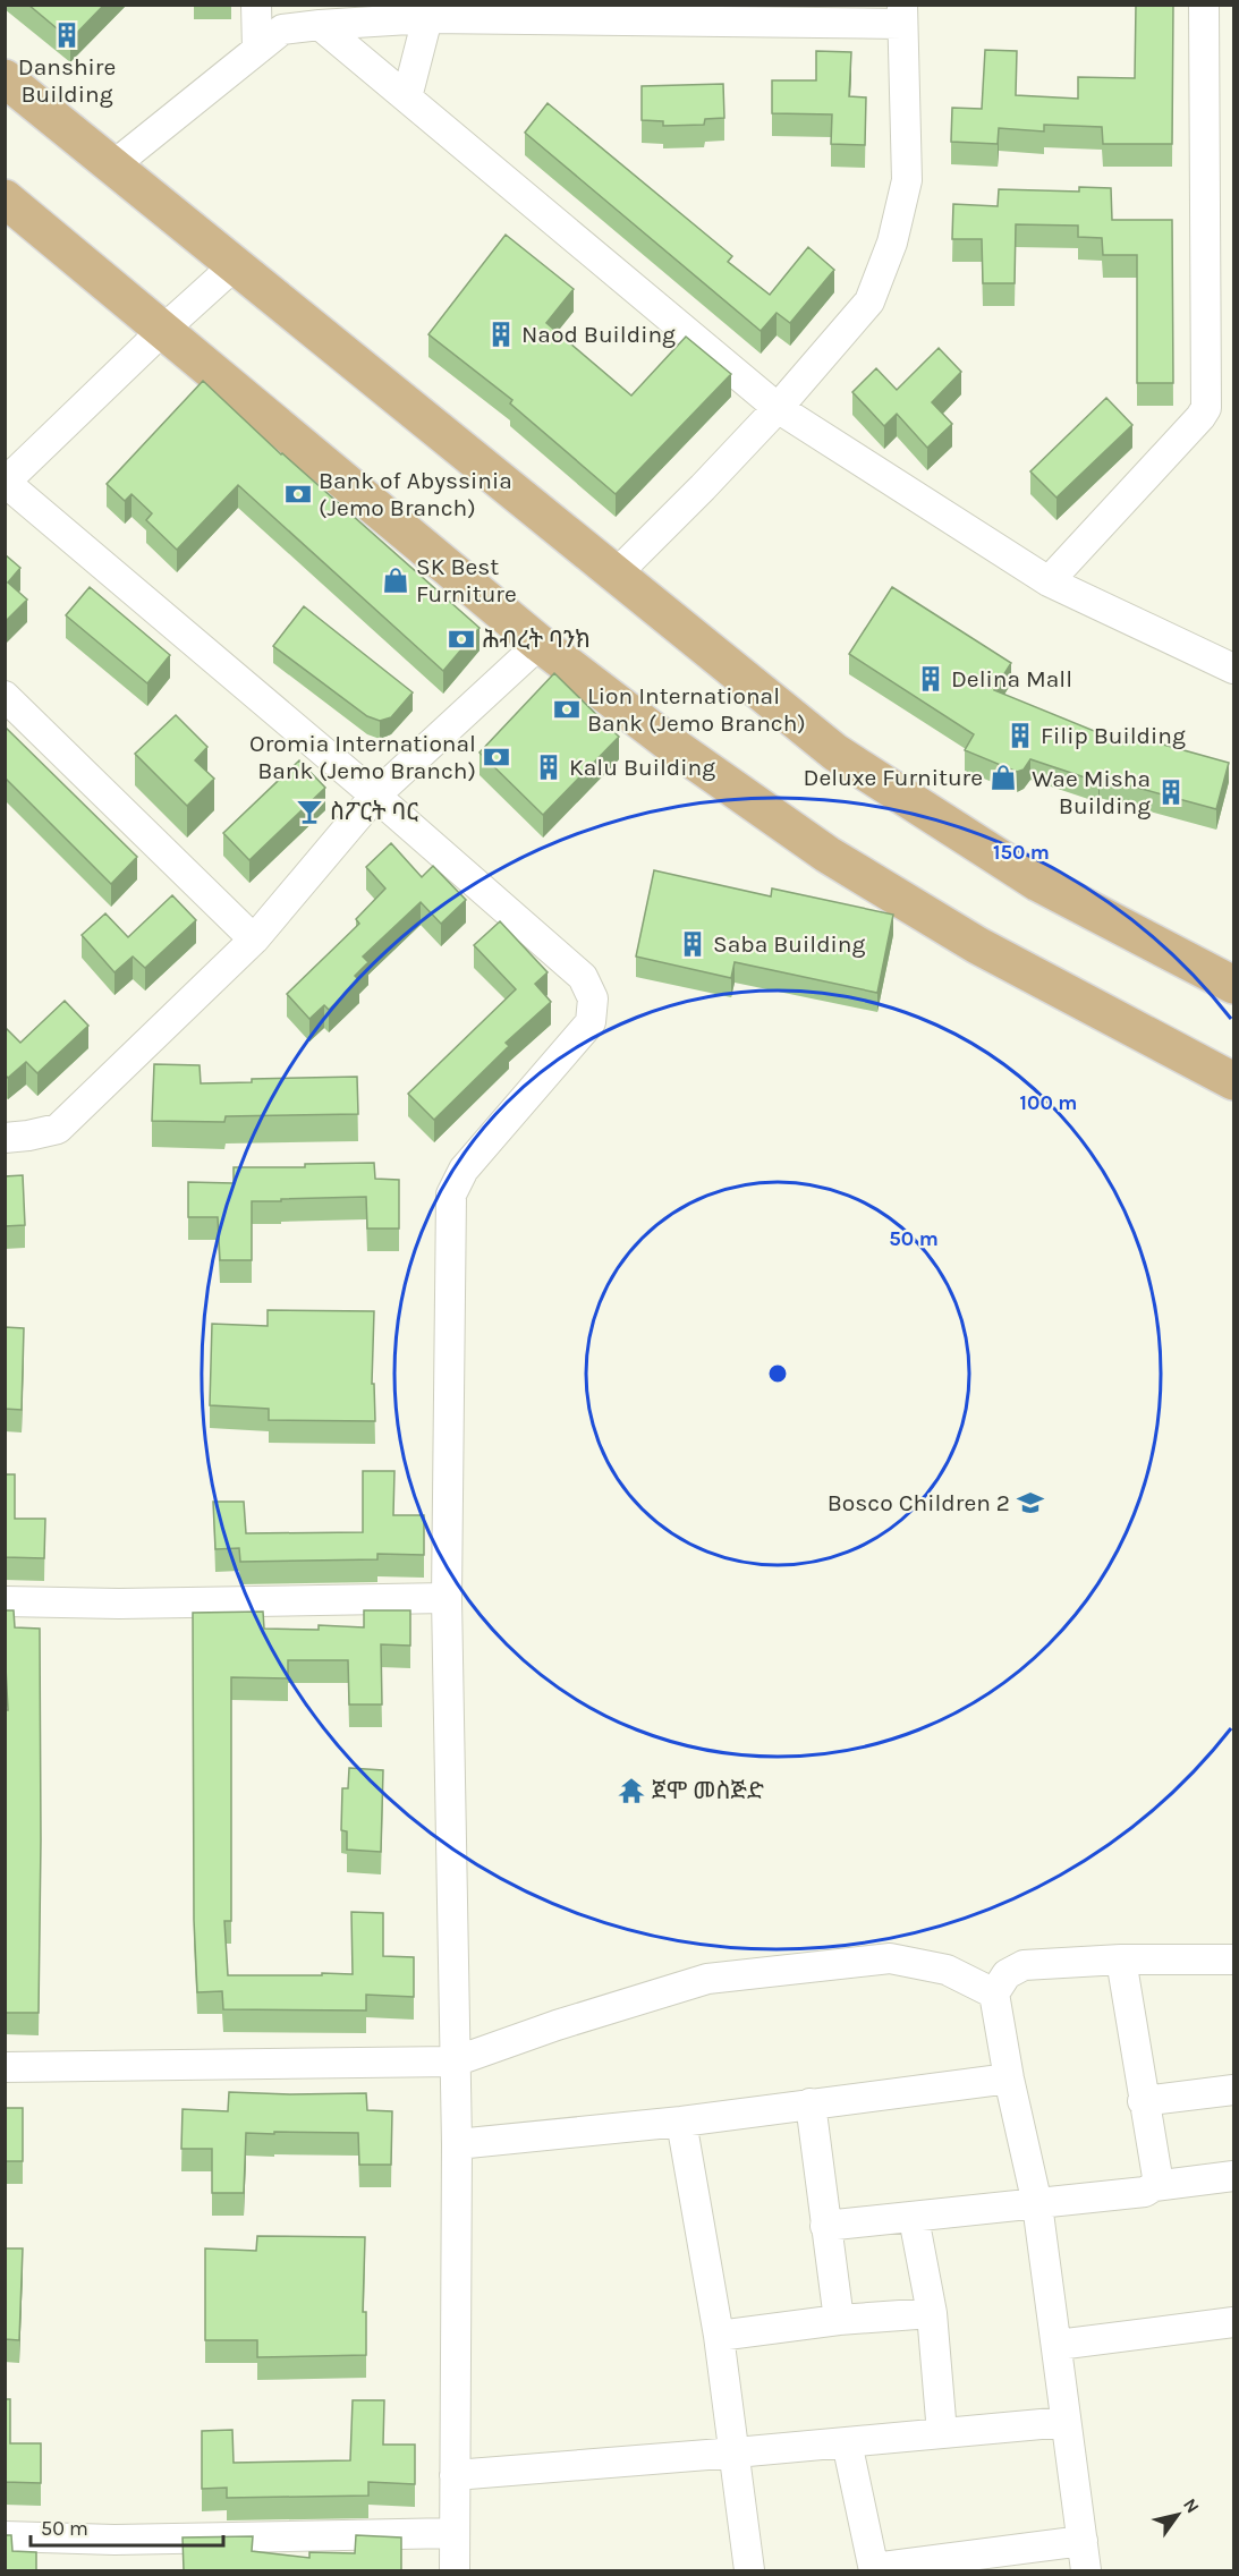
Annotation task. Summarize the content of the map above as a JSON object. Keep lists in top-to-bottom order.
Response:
{
  "places": {
    "building": [
      "Danshire Building",
      "Naod Building",
      "Delina Mall",
      "Filip Building",
      "Kalu Building",
      "Wae Misha Building",
      "Saba Building"
    ],
    "bank": [
      "Bank of Abyssinia (Jemo Branch)",
      "ሕብረት ባንክ",
      "Lion International Bank (Jemo Branch)",
      "Oromia International Bank (Jemo Branch)"
    ],
    "shop": ["SK Best Furniture", "Deluxe Furniture"],
    "bar": ["ስፖርት ባር"],
    "school or university": ["Bosco Children 2"],
    "temple": ["ጀሞ መስጅድ"]
  },
  "scale_bar": "50 m",
  "north": "top right",
  "rings": ["150 m", "100 m", "50 m"]
}
